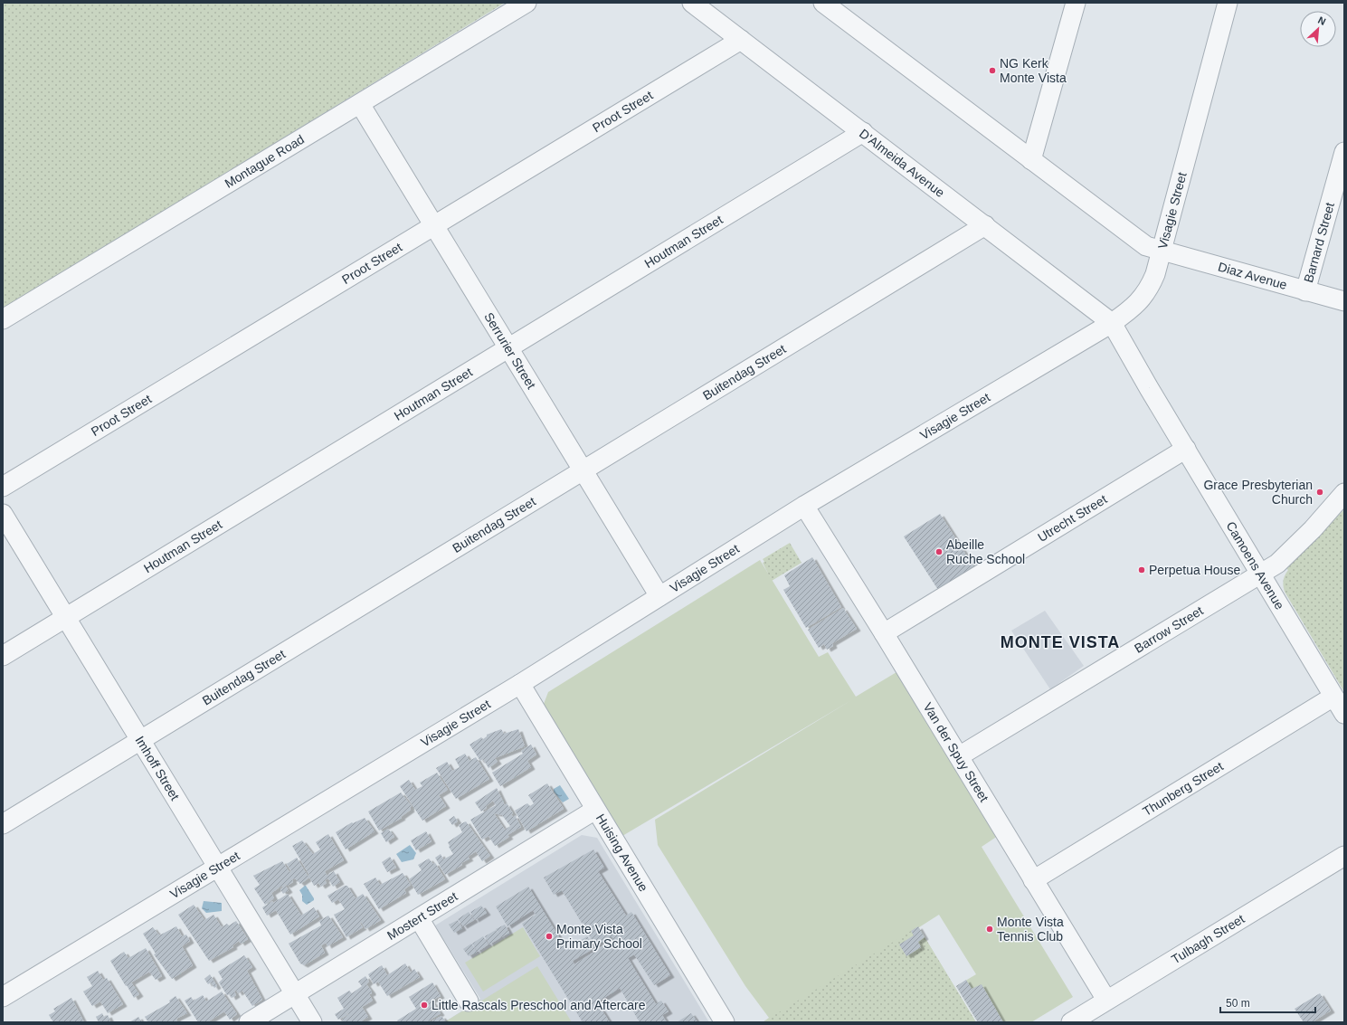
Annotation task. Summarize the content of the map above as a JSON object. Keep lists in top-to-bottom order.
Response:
{
  "streets": {
    "street": [
      "Proot Street",
      "Montague Road",
      "D'Almeida Avenue",
      "Visagie Street",
      "Houtman Street",
      "Barnard Street",
      "Diaz Avenue",
      "Serrurier Street",
      "Buitendag Street",
      "Utrecht Street",
      "Camoens Avenue",
      "Barrow Street",
      "Van der Spuy Street",
      "Imhoff Street",
      "Thunberg Street",
      "Huising Avenue",
      "Mostert Street",
      "Tulbagh Street"
    ]
  },
  "crossings": [
    ["Proot Street", "D'Almeida Avenue"],
    ["Proot Street", "Serrurier Street"],
    ["Montague Road", "Serrurier Street"],
    ["D'Almeida Avenue", "Visagie Street"],
    ["D'Almeida Avenue", "Houtman Street"],
    ["D'Almeida Avenue", "Buitendag Street"],
    ["D'Almeida Avenue", "Camoens Avenue"],
    ["Visagie Street", "Diaz Avenue"],
    ["Visagie Street", "Serrurier Street"],
    ["Visagie Street", "Camoens Avenue"],
    ["Visagie Street", "Van der Spuy Street"],
    ["Visagie Street", "Imhoff Street"],
    ["Visagie Street", "Huising Avenue"],
    ["Houtman Street", "Serrurier Street"],
    ["Houtman Street", "Imhoff Street"],
    ["Barnard Street", "Diaz Avenue"],
    ["Serrurier Street", "Buitendag Street"],
    ["Buitendag Street", "Imhoff Street"],
    ["Utrecht Street", "Camoens Avenue"],
    ["Utrecht Street", "Van der Spuy Street"],
    ["Camoens Avenue", "Barrow Street"],
    ["Camoens Avenue", "Thunberg Street"],
    ["Barrow Street", "Van der Spuy Street"],
    ["Van der Spuy Street", "Thunberg Street"],
    ["Van der Spuy Street", "Tulbagh Street"],
    ["Imhoff Street", "Mostert Street"],
    ["Huising Avenue", "Mostert Street"]
  ],
  "districts": ["MONTE VISTA"],
  "places": [
    "NG Kerk Monte Vista",
    "Grace Presbyterian Church",
    "Abeille Ruche School",
    "Perpetua House",
    "Monte Vista Tennis Club",
    "Monte Vista Primary School",
    "Little Rascals Preschool and Aftercare"
  ],
  "scale_bar": "50 m",
  "north": "top right"
}
